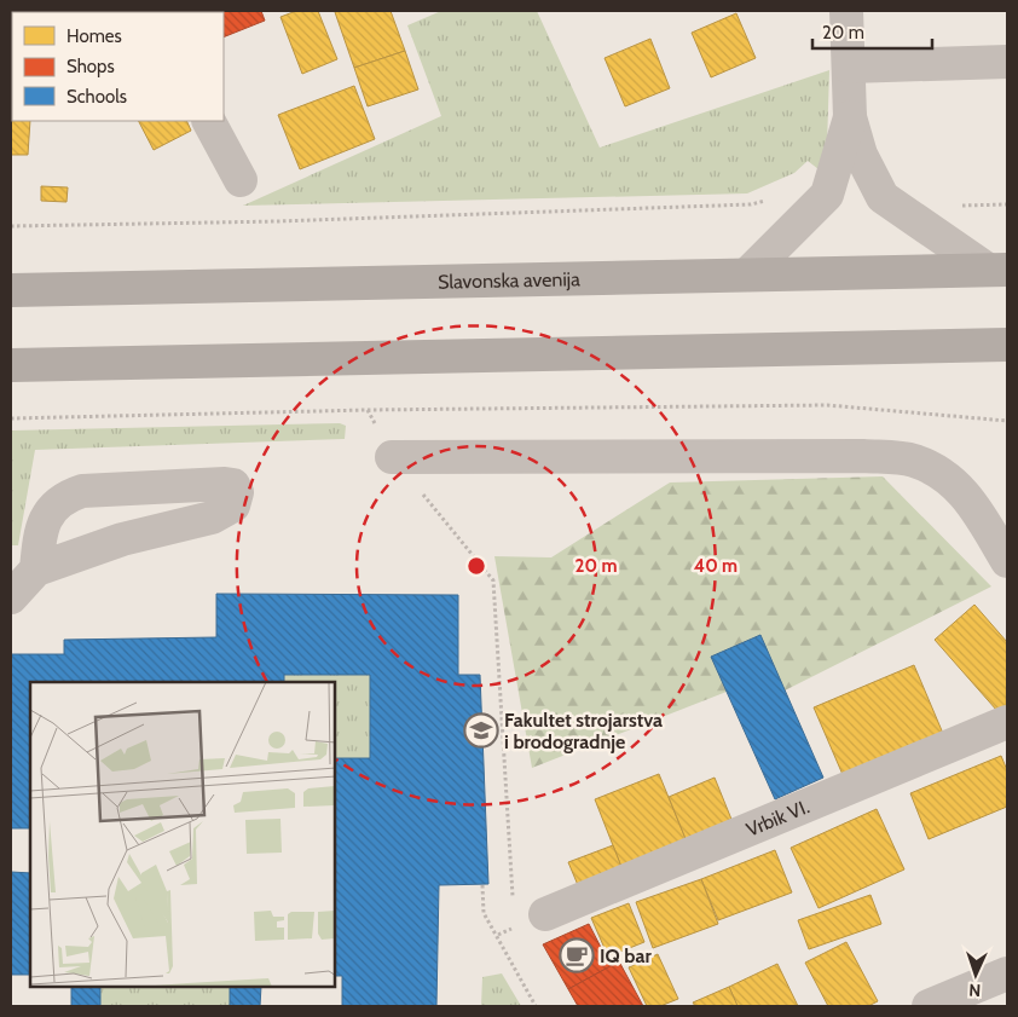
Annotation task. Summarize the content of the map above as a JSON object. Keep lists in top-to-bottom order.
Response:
{
  "streets": {
    "main road": ["Slavonska avenija"],
    "street": ["Vrbik VI."]
  },
  "places": {
    "school or university": ["Fakultet strojarstva i brodogradnje"],
    "cafe": ["IQ bar"]
  },
  "legend": ["Homes", "Shops", "Schools"],
  "scale_bar": "20 m",
  "north": "bottom",
  "rings": ["20 m", "40 m"]
}
